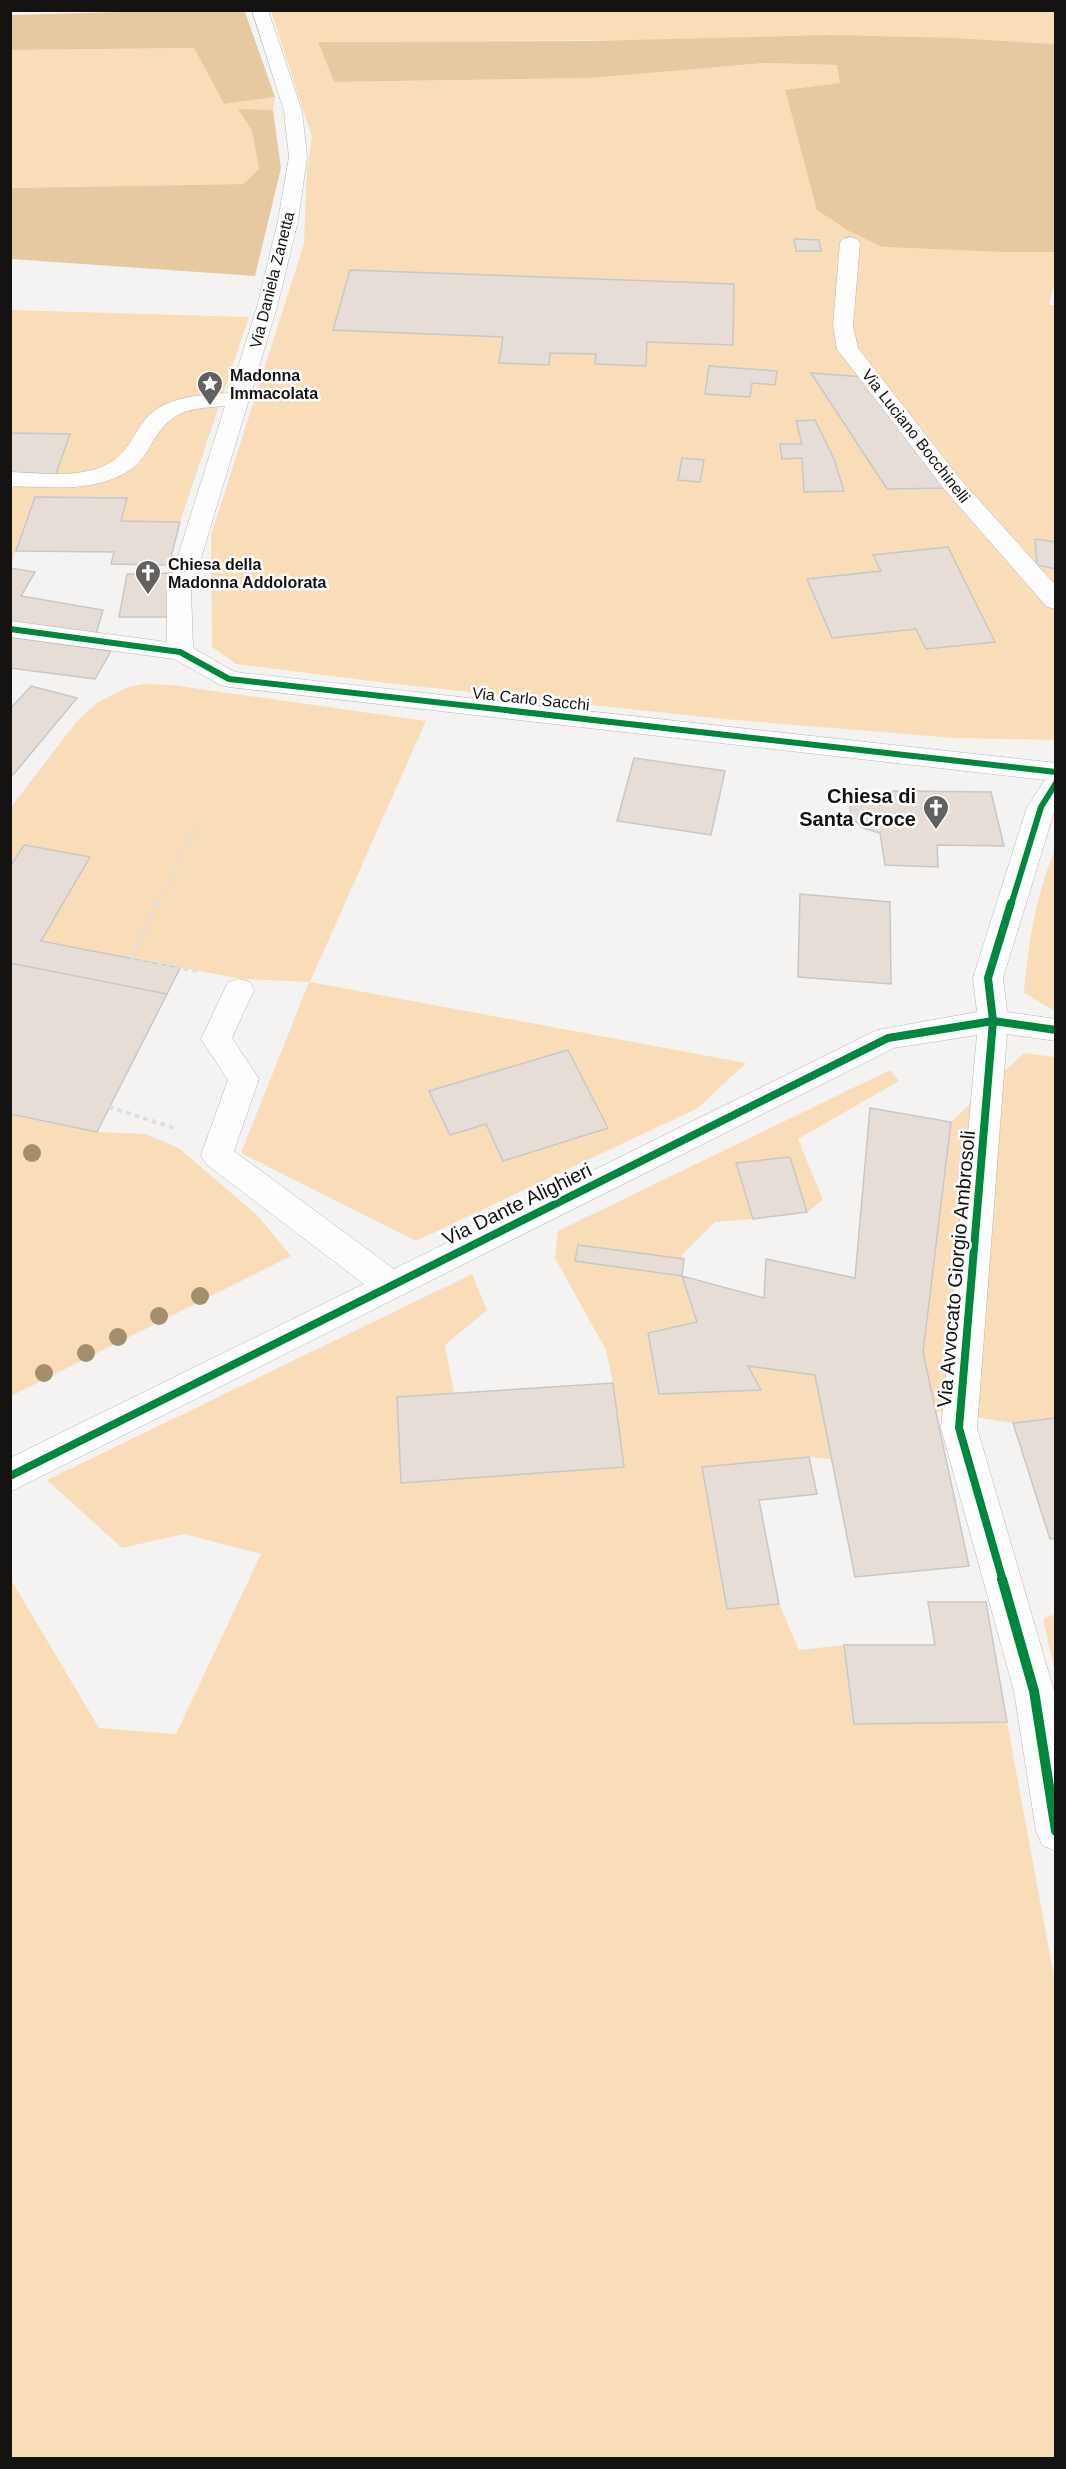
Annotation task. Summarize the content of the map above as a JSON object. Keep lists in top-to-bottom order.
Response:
{
  "streets": {
    "street": [
      "Via Daniela Zanetta",
      "Via Luciano Bocchinelli",
      "Via Carlo Sacchi",
      "Via Dante Alighieri",
      "Via Avvocato Giorgio Ambrosoli"
    ]
  },
  "crossings": [
    ["Via Daniela Zanetta", "Via Carlo Sacchi"],
    ["Via Dante Alighieri", "Via Avvocato Giorgio Ambrosoli"]
  ],
  "places": {
    "place": ["Madonna Immacolata"],
    "church": ["Chiesa della Madonna Addolorata", "Chiesa di Santa Croce"]
  }
}
